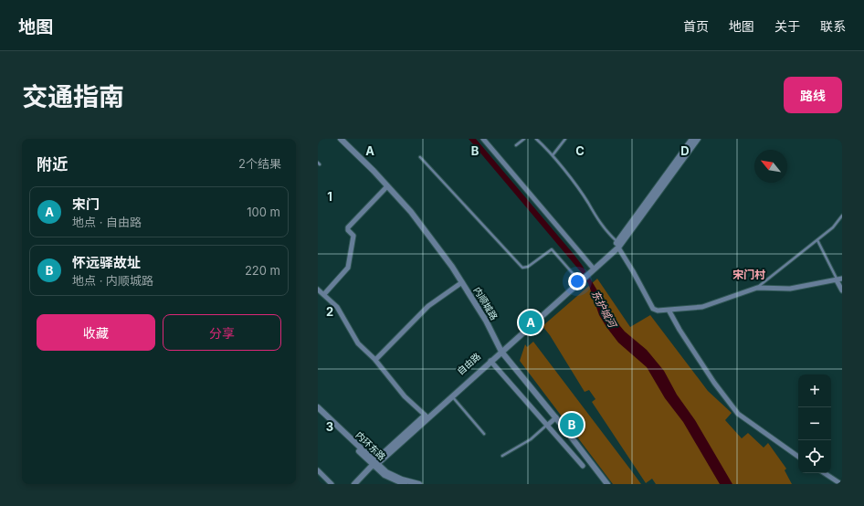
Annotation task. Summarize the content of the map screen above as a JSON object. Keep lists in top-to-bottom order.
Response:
{
  "streets": {
    "street": ["内顺城路", "自由路", "内环东路"]
  },
  "crossings": [
    ["内顺城路", "自由路"],
    ["自由路", "内环东路"]
  ],
  "districts": ["宋门村"],
  "water": ["东护城河"],
  "north": "top left",
  "page": {
    "header": "地图",
    "nav": [
      "首页",
      "地图",
      "关于",
      "联系"
    ],
    "title": "交通指南",
    "buttons": [
      "路线",
      ["收藏", "分享"]
    ],
    "heading": ["附近", "2个结果"],
    "list": [
      {
        "mark": "A",
        "name": "宋门",
        "note": "地点 · 自由路",
        "value": "100 m"
      },
      {
        "mark": "B",
        "name": "怀远驿故址",
        "note": "地点 · 内顺城路",
        "value": "220 m"
      }
    ],
    "pins": ["A", "B"],
    "map_buttons": ["+", "−"]
  },
  "grid": {
    "columns": [
      "A",
      "B",
      "C",
      "D"
    ],
    "rows": ["1", "2", "3"]
  }
}
